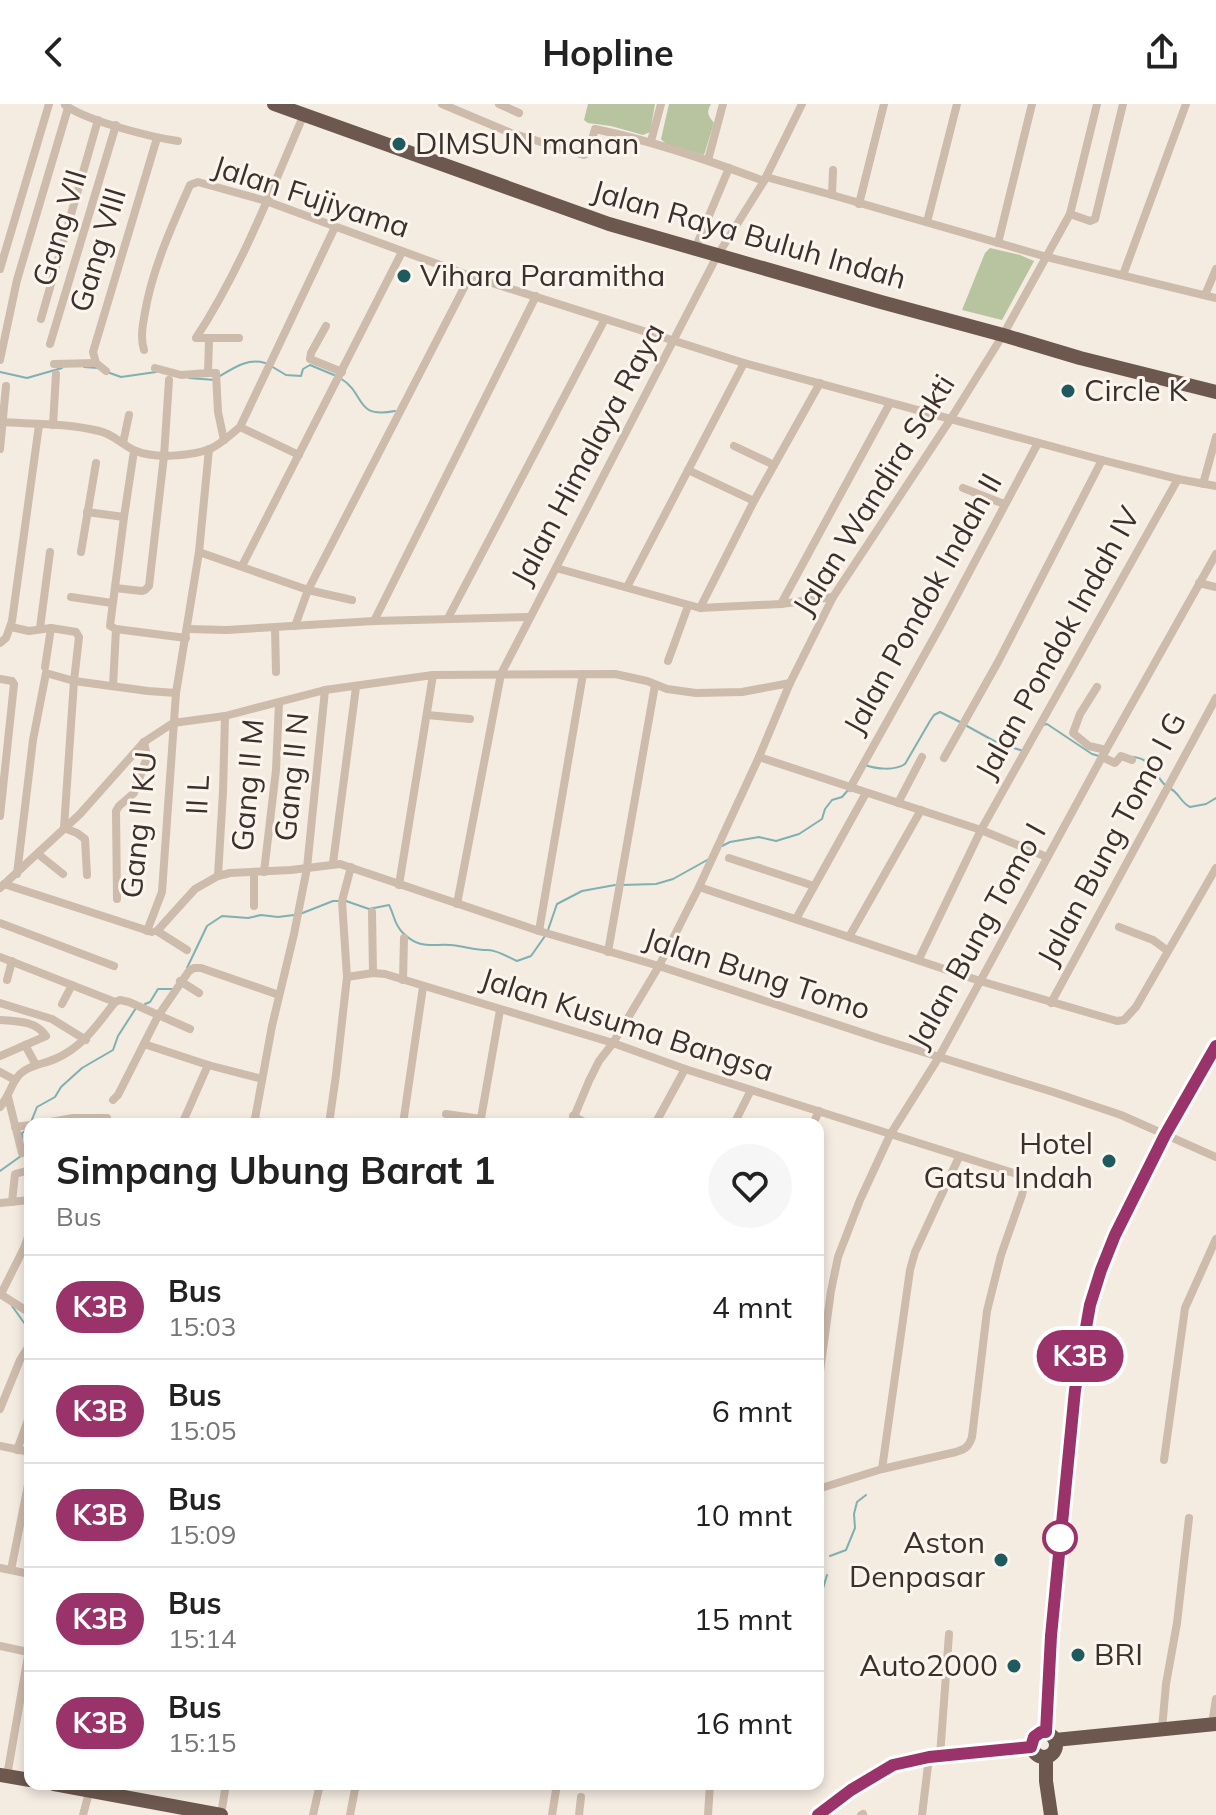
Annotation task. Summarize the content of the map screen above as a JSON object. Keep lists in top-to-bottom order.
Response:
{
  "streets": {
    "highway": ["Jalan Raya Buluh Indah"],
    "street": [
      "Jalan Fujiyama",
      "Gang VII",
      "Gang VIII",
      "Jalan Himalaya Raya",
      "Jalan Wandira Sakti",
      "Jalan Pondok Indah II",
      "Jalan Pondok Indah IV",
      "Gang II N",
      "Gang II M",
      "II L",
      "Gang II KU",
      "Jalan Bung Tomo I G",
      "Jalan Bung Tomo I",
      "Jalan Bung Tomo",
      "Jalan Kusuma Bangsa"
    ]
  },
  "crossings": [
    ["Jalan Fujiyama", "Jalan Himalaya Raya"],
    ["Jalan Fujiyama", "Jalan Wandira Sakti"],
    ["Jalan Fujiyama", "Jalan Pondok Indah II"],
    ["Jalan Fujiyama", "Jalan Pondok Indah IV"],
    ["Jalan Raya Buluh Indah", "Jalan Himalaya Raya"],
    ["Jalan Raya Buluh Indah", "Jalan Wandira Sakti"],
    ["Jalan Himalaya Raya", "Jalan Bung Tomo"],
    ["Jalan Wandira Sakti", "Jalan Bung Tomo"],
    ["Jalan Wandira Sakti", "Jalan Kusuma Bangsa"],
    ["Jalan Bung Tomo I", "Jalan Bung Tomo"],
    ["Jalan Bung Tomo I", "Jalan Kusuma Bangsa"]
  ],
  "places": [
    "DIMSUN manan",
    "Vihara Paramitha",
    "Circle K",
    "Hotel Gatsu Indah",
    "Aston Denpasar",
    "BRI",
    "Auto2000"
  ],
  "lines": ["bus line K3B"],
  "page": {
    "header": "Hopline",
    "on_map": "K3B",
    "heading": ["Simpang Ubung Barat 1", "Bus"],
    "list": [
      {
        "mark": "K3B",
        "name": "Bus",
        "note": "15:03",
        "value": "4 mnt"
      },
      {
        "mark": "K3B",
        "name": "Bus",
        "note": "15:05",
        "value": "6 mnt"
      },
      {
        "mark": "K3B",
        "name": "Bus",
        "note": "15:09",
        "value": "10 mnt"
      },
      {
        "mark": "K3B",
        "name": "Bus",
        "note": "15:14",
        "value": "15 mnt"
      },
      {
        "mark": "K3B",
        "name": "Bus",
        "note": "15:15",
        "value": "16 mnt"
      }
    ]
  }
}
